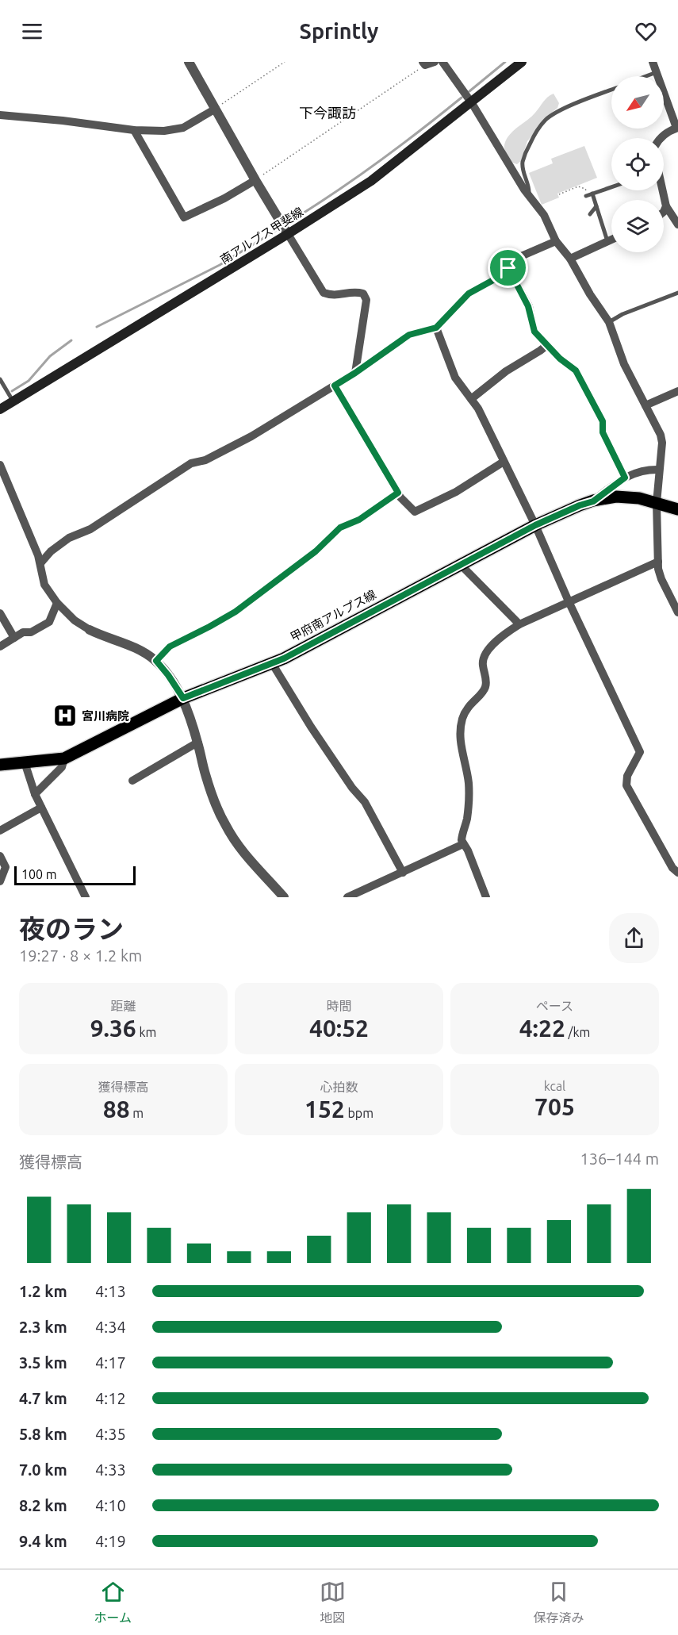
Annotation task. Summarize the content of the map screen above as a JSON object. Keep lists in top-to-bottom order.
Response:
{
  "streets": {
    "main road": ["南アルプス甲斐線", "甲府南アルプス線"]
  },
  "districts": ["下今諏訪"],
  "places": {
    "hospital": ["宮川病院"]
  },
  "scale_bar": "100 m",
  "north": "bottom left",
  "page": {
    "header": "Sprintly",
    "scale": "100 m",
    "heading": ["夜のラン", "19:27 · 8 × 1.2 km"],
    "stats": [
      ["距離", "9.36 km"],
      ["時間", "40:52"],
      ["ペース", "4:22 /km"],
      ["獲得標高", "88 m"],
      ["心拍数", "152 bpm"],
      ["kcal", "705"]
    ],
    "chart": ["獲得標高", "136–144 m"],
    "list": [
      {
        "name": "1.2 km",
        "note": "4:13"
      },
      {
        "name": "2.3 km",
        "note": "4:34"
      },
      {
        "name": "3.5 km",
        "note": "4:17"
      },
      {
        "name": "4.7 km",
        "note": "4:12"
      },
      {
        "name": "5.8 km",
        "note": "4:35"
      },
      {
        "name": "7.0 km",
        "note": "4:33"
      },
      {
        "name": "8.2 km",
        "note": "4:10"
      },
      {
        "name": "9.4 km",
        "note": "4:19"
      }
    ],
    "tabs": ["ホーム", "地図", "保存済み"]
  }
}
